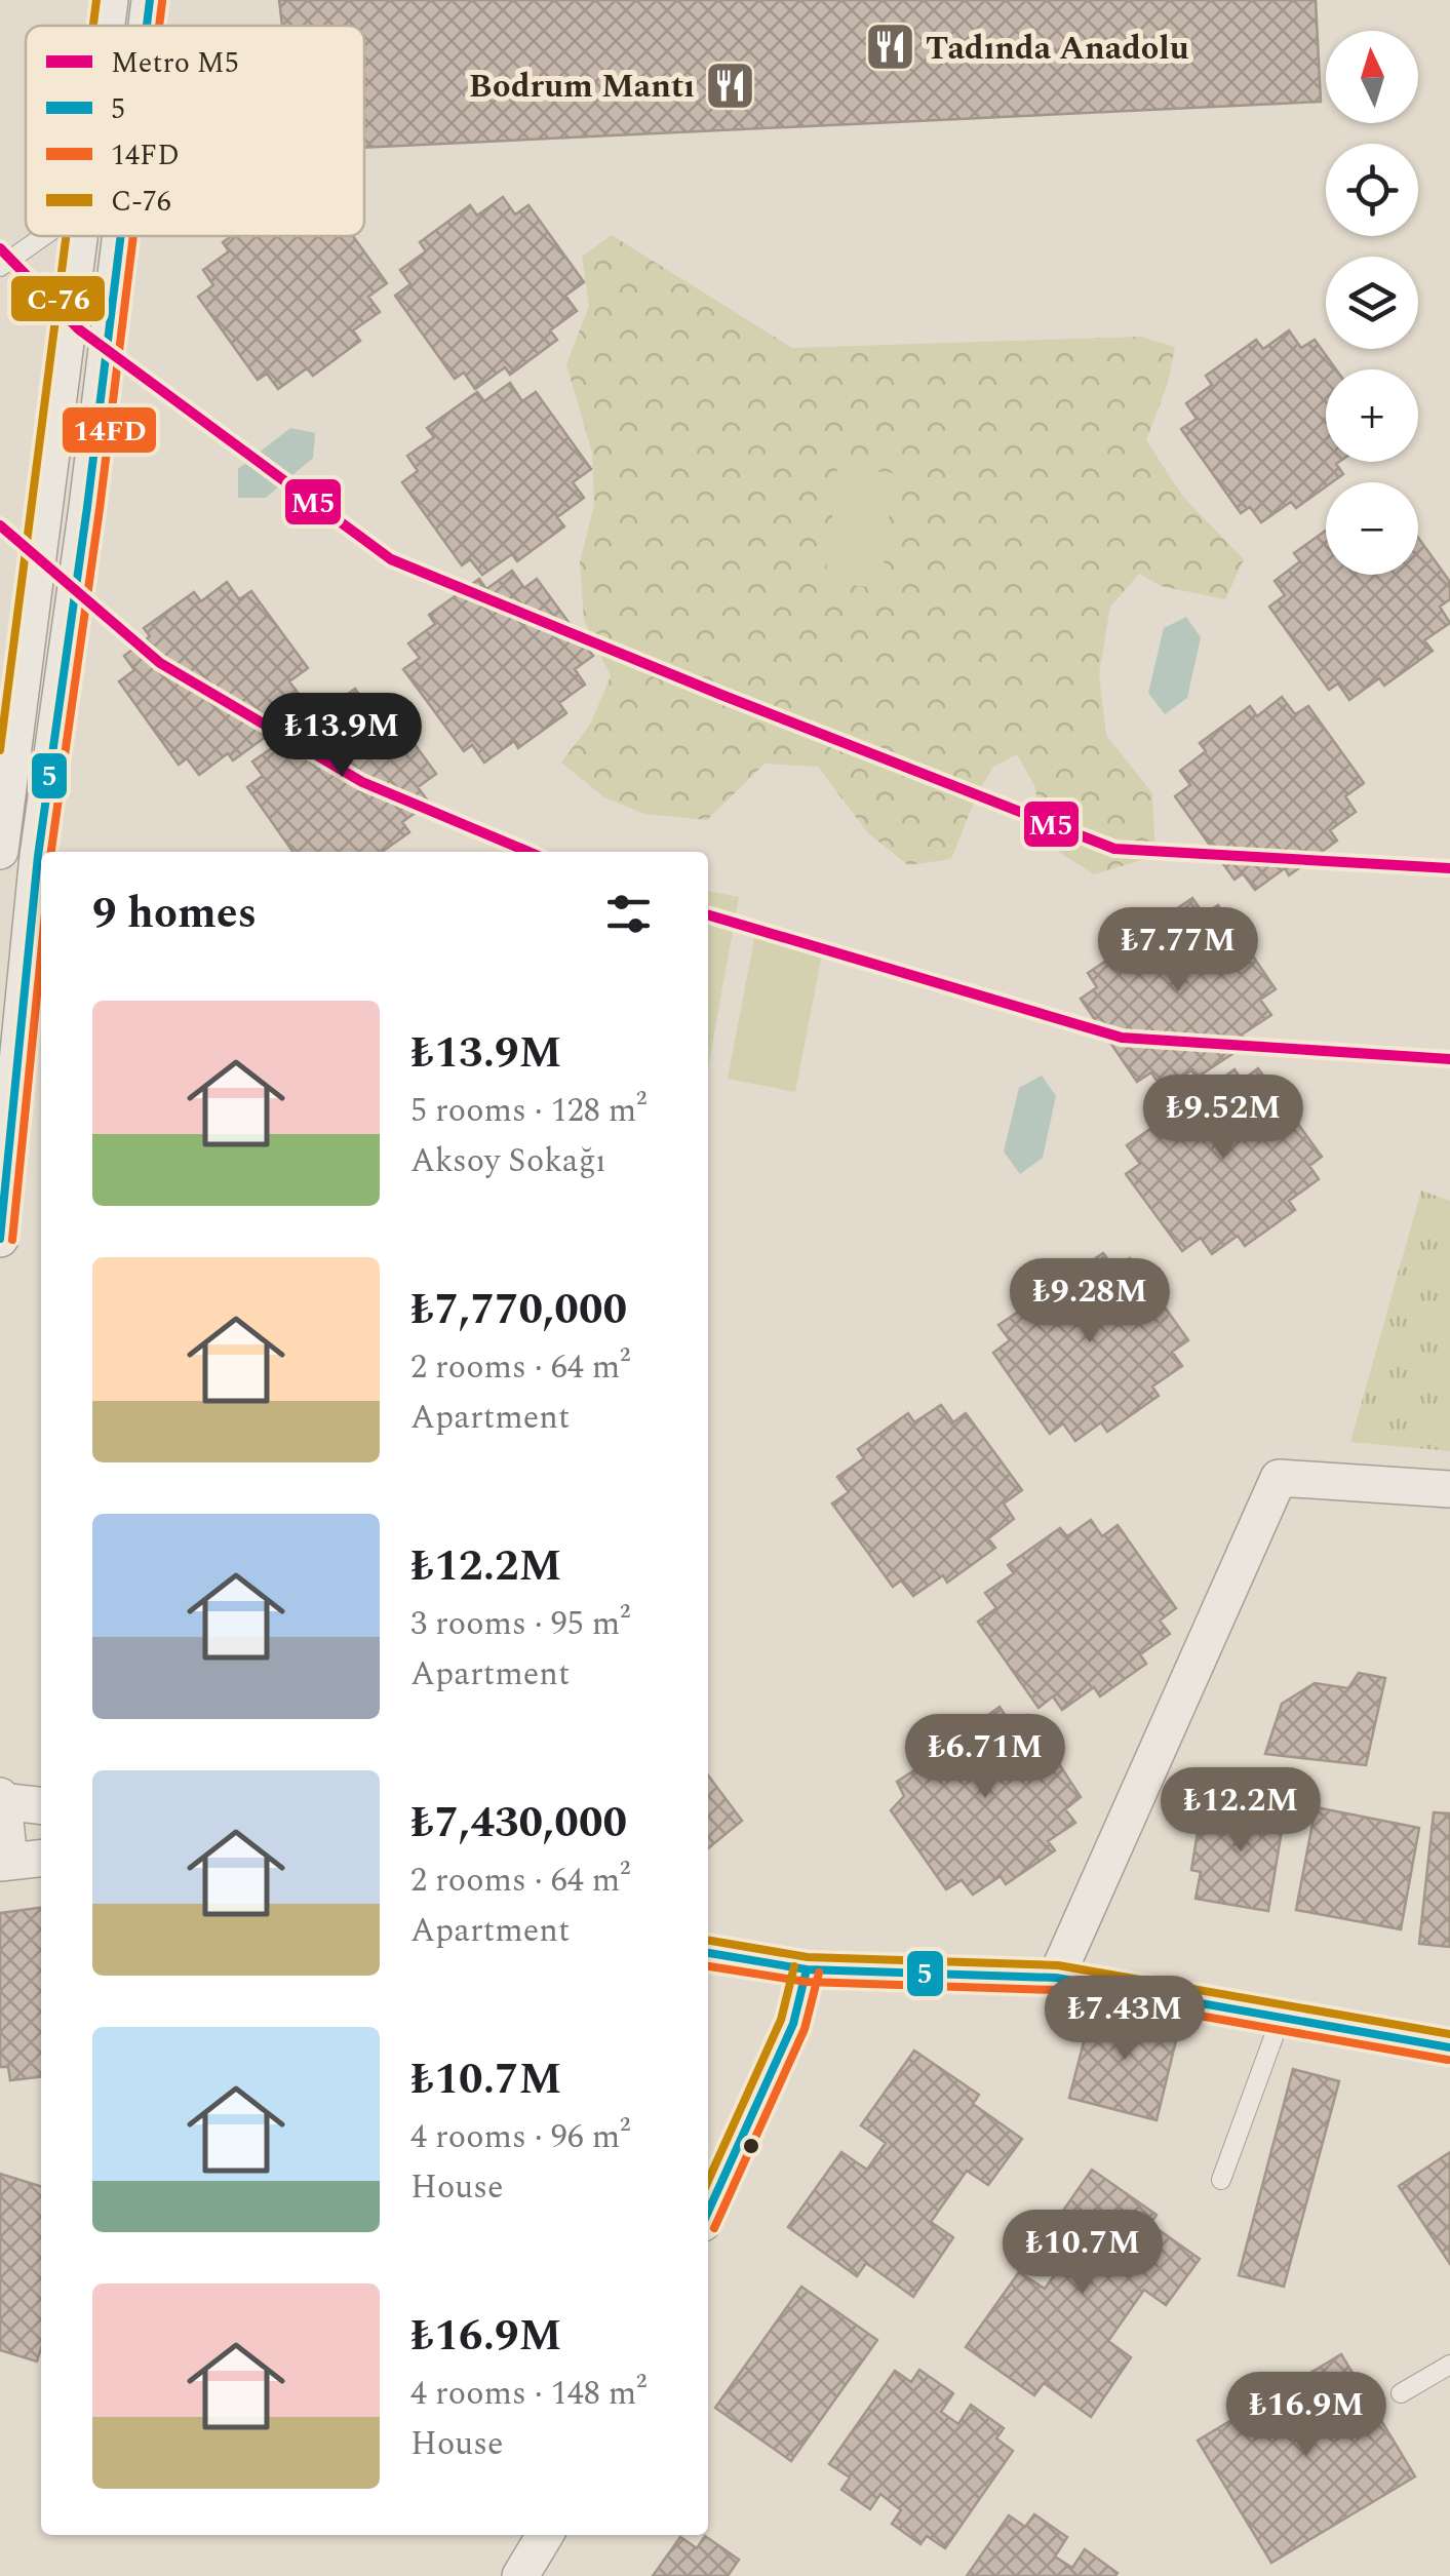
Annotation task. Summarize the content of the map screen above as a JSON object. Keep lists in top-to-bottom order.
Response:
{
  "places": {
    "restaurant": ["Tadında Anadolu", "Bodrum Mantı"]
  },
  "lines": [
    "transit line 5",
    "transit line C-76",
    "transit line 14FD",
    "metro line M5"
  ],
  "legend": [
    "Metro M5",
    "5",
    "14FD",
    "C-76"
  ],
  "north": "top",
  "page": {
    "map_buttons": ["+", "−"],
    "price": [
      "₺13.9M",
      "₺7.77M",
      "₺9.52M",
      "₺9.28M",
      "₺6.71M",
      "₺12.2M",
      "₺7.43M",
      "₺10.7M",
      "₺16.9M"
    ],
    "heading": "9 homes",
    "list": [
      {
        "name": "₺13.9M",
        "note": "5 rooms · 128 m² · Aksoy Sokağı"
      },
      {
        "name": "₺7,770,000",
        "note": "2 rooms · 64 m² · Apartment"
      },
      {
        "name": "₺12.2M",
        "note": "3 rooms · 95 m² · Apartment"
      },
      {
        "name": "₺7,430,000",
        "note": "2 rooms · 64 m² · Apartment"
      },
      {
        "name": "₺10.7M",
        "note": "4 rooms · 96 m² · House"
      },
      {
        "name": "₺16.9M",
        "note": "4 rooms · 148 m² · House"
      }
    ]
  }
}
